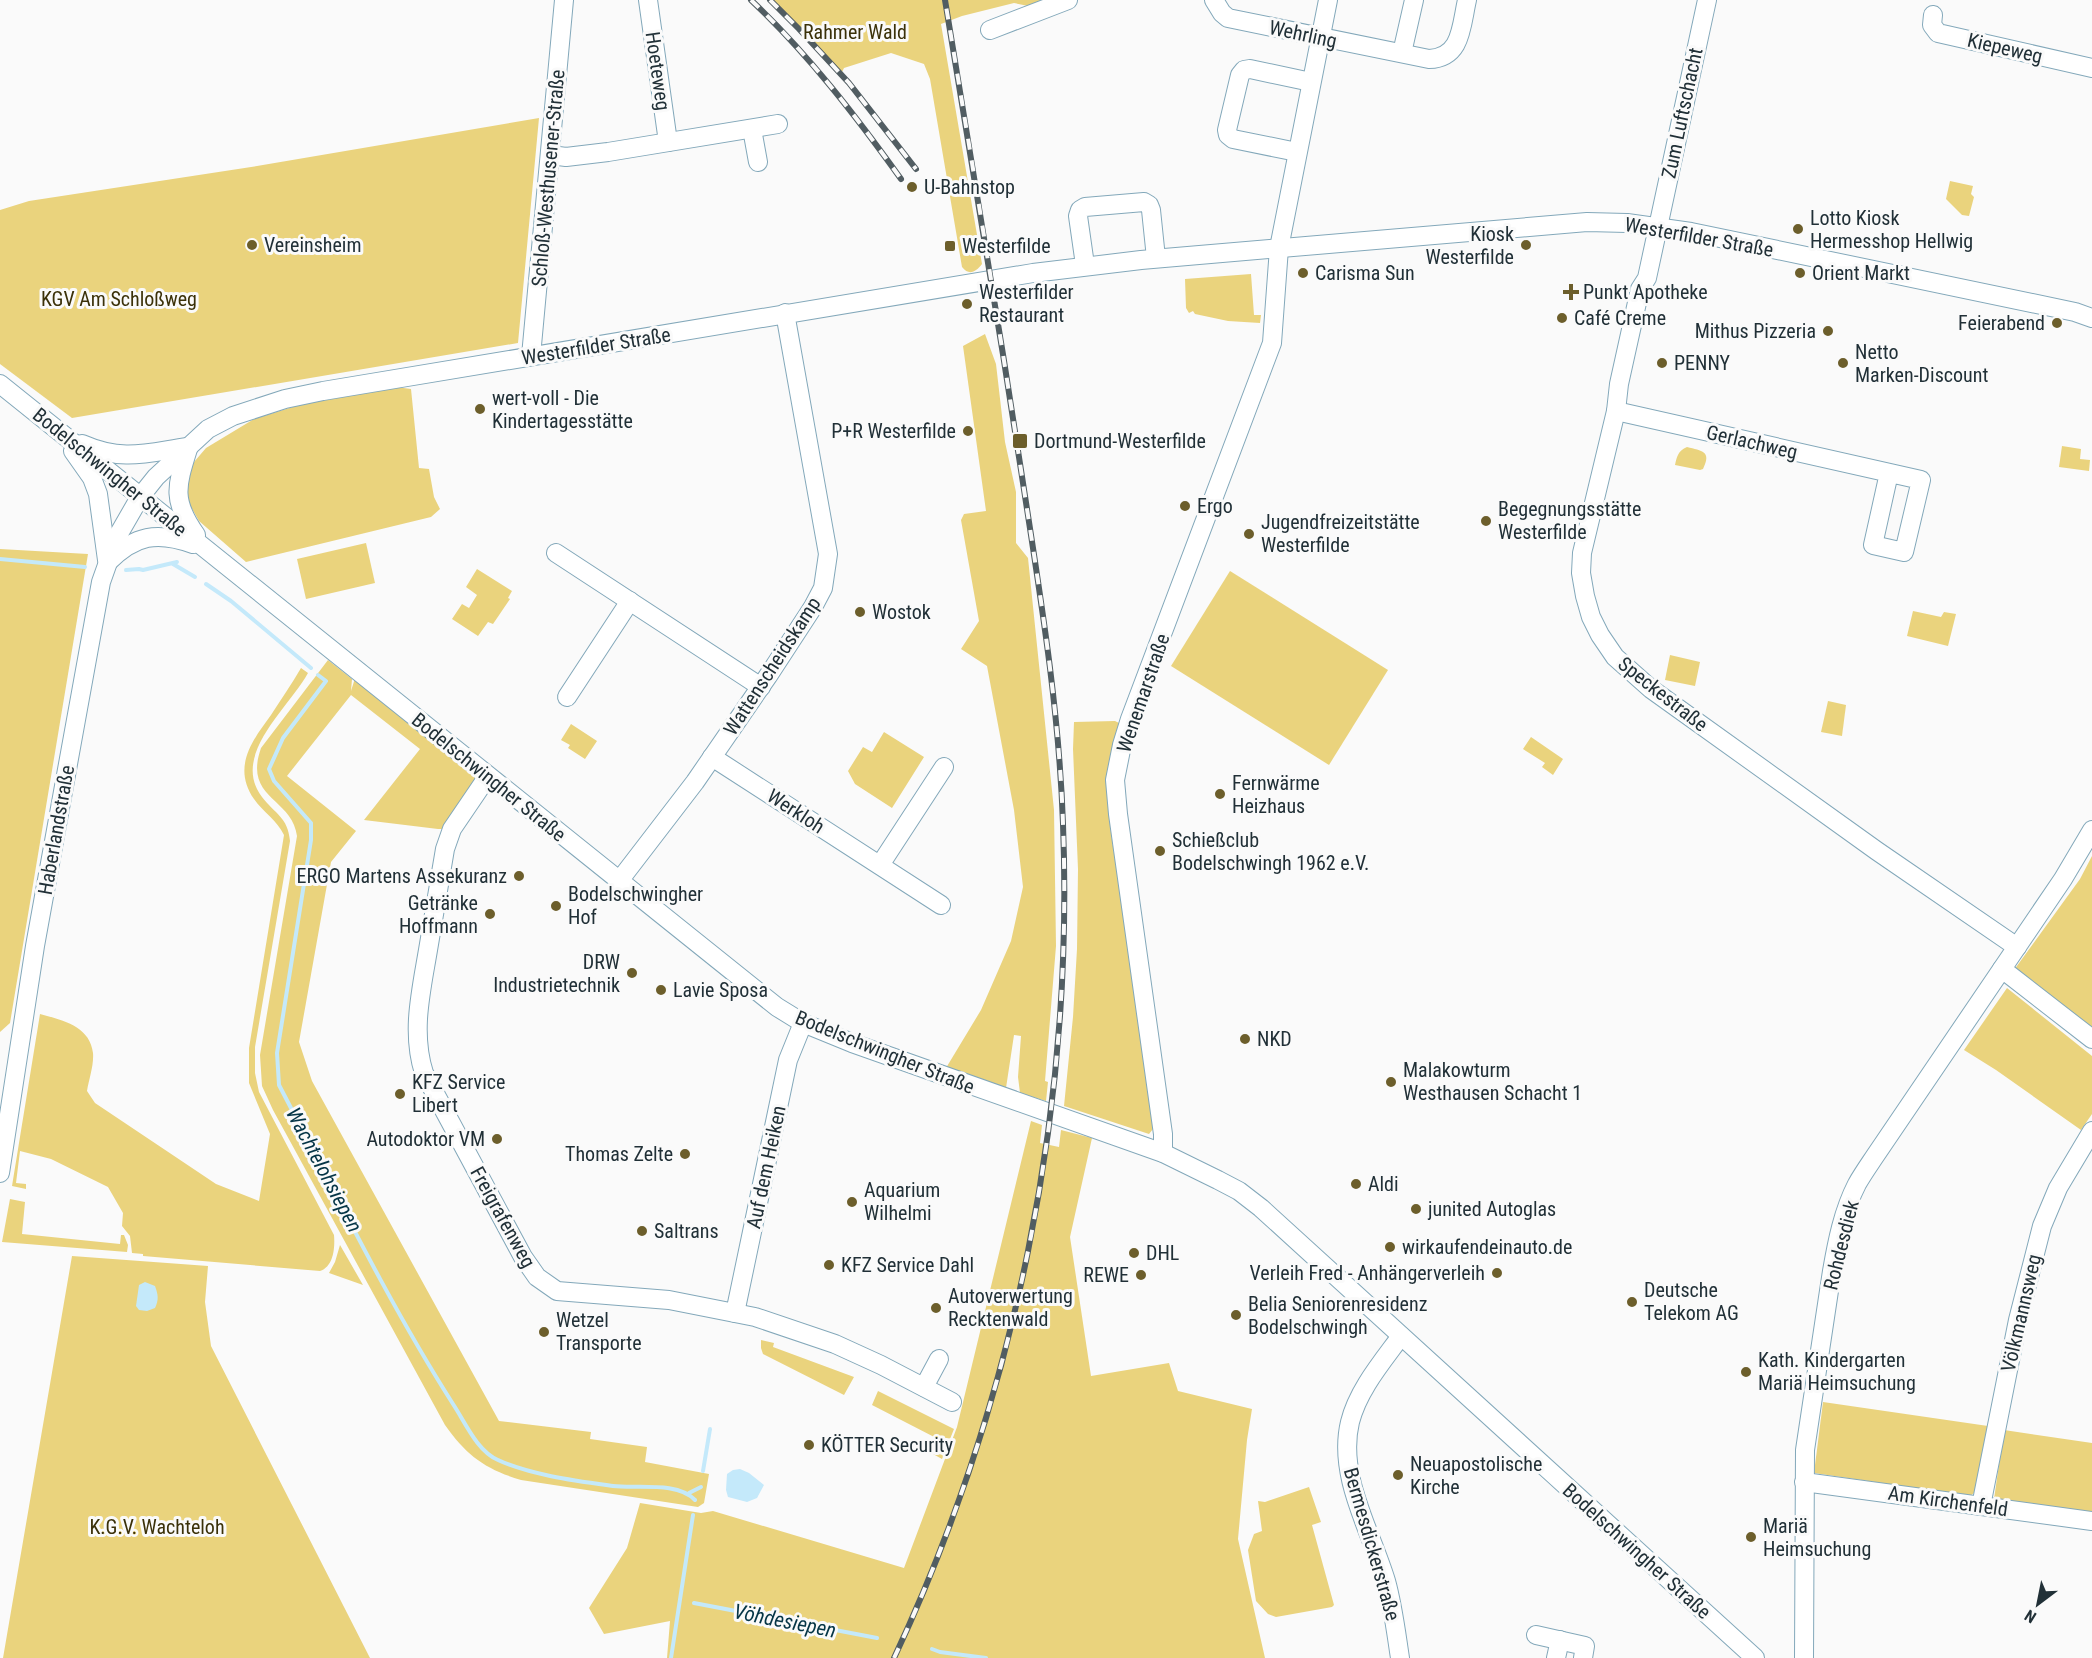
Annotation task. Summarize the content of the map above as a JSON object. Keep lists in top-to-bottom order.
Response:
{
  "streets": {
    "street": [
      "Wehrling",
      "Kiepeweg",
      "Hoeteweg",
      "Zum Luftschacht",
      "Schloß-Westhusener-Straße",
      "Westerfilder Straße",
      "Gerlachweg",
      "Bodelschwingher Straße",
      "Wattenscheidskamp",
      "Wenemarstraße",
      "Speckestraße",
      "Werkloh",
      "Haberlandstraße",
      "Auf dem Heiken",
      "Freigrafenweg",
      "Rohdesdiek",
      "Völkmannsweg",
      "Am Kirchenfeld",
      "Bermesdickerstraße"
    ]
  },
  "crossings": [
    ["Wehrling", "Wenemarstraße"],
    ["Zum Luftschacht", "Westerfilder Straße"],
    ["Zum Luftschacht", "Speckestraße"],
    ["Schloß-Westhusener-Straße", "Westerfilder Straße"],
    ["Westerfilder Straße", "Bodelschwingher Straße"],
    ["Westerfilder Straße", "Wattenscheidskamp"],
    ["Westerfilder Straße", "Wenemarstraße"],
    ["Westerfilder Straße", "Speckestraße"],
    ["Westerfilder Straße", "Haberlandstraße"],
    ["Gerlachweg", "Speckestraße"],
    ["Bodelschwingher Straße", "Wattenscheidskamp"],
    ["Bodelschwingher Straße", "Wenemarstraße"],
    ["Bodelschwingher Straße", "Haberlandstraße"],
    ["Bodelschwingher Straße", "Auf dem Heiken"],
    ["Bodelschwingher Straße", "Freigrafenweg"],
    ["Bodelschwingher Straße", "Bermesdickerstraße"],
    ["Wattenscheidskamp", "Werkloh"],
    ["Speckestraße", "Rohdesdiek"],
    ["Auf dem Heiken", "Freigrafenweg"],
    ["Rohdesdiek", "Am Kirchenfeld"],
    ["Völkmannsweg", "Am Kirchenfeld"]
  ],
  "water": ["Wachtelohsiepen", "Vöhdesiepen"],
  "parks": ["Rahmer Wald", "KGV Am Schloßweg", "K.G.V. Wachteloh"],
  "places": {
    "other": [
      "U-Bahnstop",
      "Lotto Kiosk Hermesshop Hellwig",
      "Vereinsheim",
      "Kiosk Westerfilde",
      "Carisma Sun",
      "Orient Markt",
      "Westerfilder Restaurant",
      "Café Creme",
      "Feierabend",
      "Mithus Pizzeria",
      "PENNY",
      "Netto Marken-Discount",
      "wert-voll - Die Kindertagesstätte",
      "P+R Westerfilde",
      "Ergo",
      "Begegnungsstätte Westerfilde",
      "Jugendfreizeitstätte Westerfilde",
      "Wostok",
      "Fernwärme Heizhaus",
      "Schießclub Bodelschwingh 1962 e.V.",
      "ERGO Martens Assekuranz",
      "Bodelschwingher Hof",
      "Getränke Hoffmann",
      "DRW Industrietechnik",
      "Lavie Sposa",
      "NKD",
      "Malakowturm Westhausen Schacht 1",
      "KFZ Service Libert",
      "Autodoktor VM",
      "Thomas Zelte",
      "Aldi",
      "Aquarium Wilhelmi",
      "junited Autoglas",
      "Saltrans",
      "wirkaufendeinauto.de",
      "DHL",
      "KFZ Service Dahl",
      "Verleih Fred - Anhängerverleih",
      "REWE",
      "Deutsche Telekom AG",
      "Autoverwertung Recktenwald",
      "Belia Seniorenresidenz Bodelschwingh",
      "Wetzel Transporte",
      "Kath. Kindergarten Mariä Heimsuchung",
      "KÖTTER Security",
      "Neuapostolische Kirche",
      "Mariä Heimsuchung"
    ],
    "transit": ["Westerfilde", "Dortmund-Westerfilde"],
    "health": ["Punkt Apotheke"]
  },
  "north": "bottom left"
}
